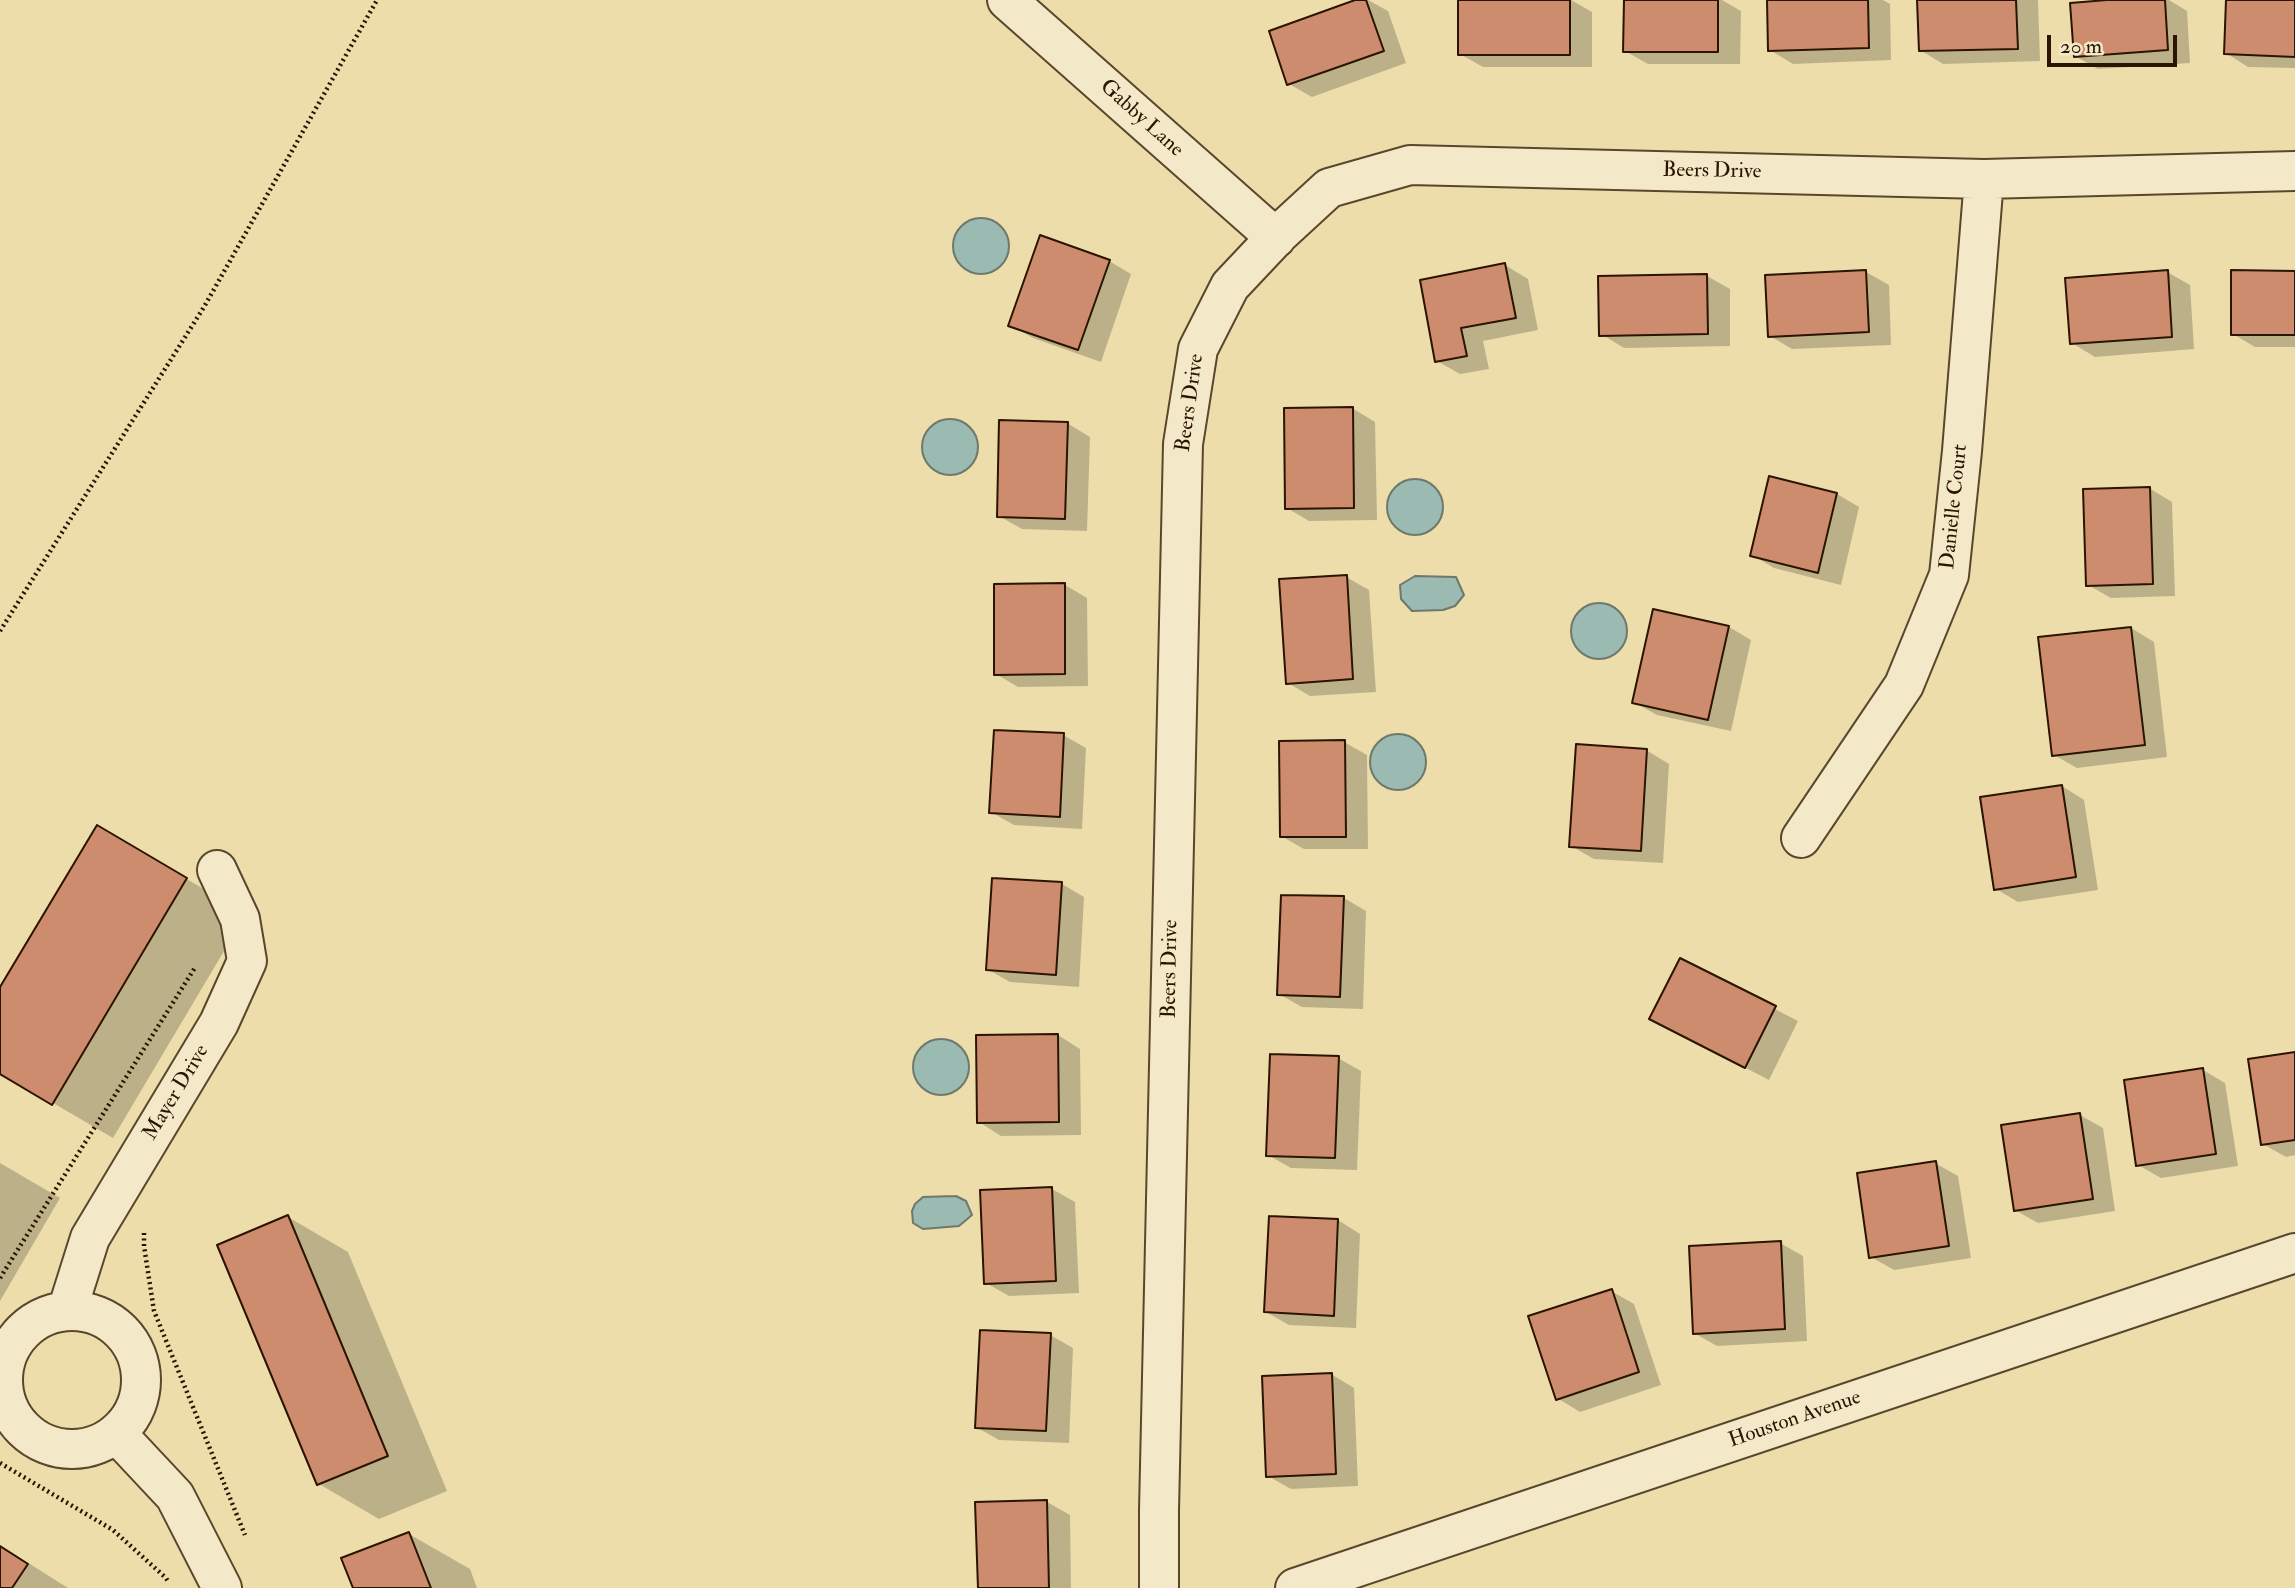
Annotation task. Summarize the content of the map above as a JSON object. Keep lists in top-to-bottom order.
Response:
{
  "streets": {
    "street": [
      "Gabby Lane",
      "Beers Drive",
      "Danielle Court",
      "Mayer Drive",
      "Houston Avenue"
    ]
  },
  "crossings": [
    ["Gabby Lane", "Beers Drive"],
    ["Beers Drive", "Danielle Court"]
  ],
  "scale_bar": "20 m"
}
